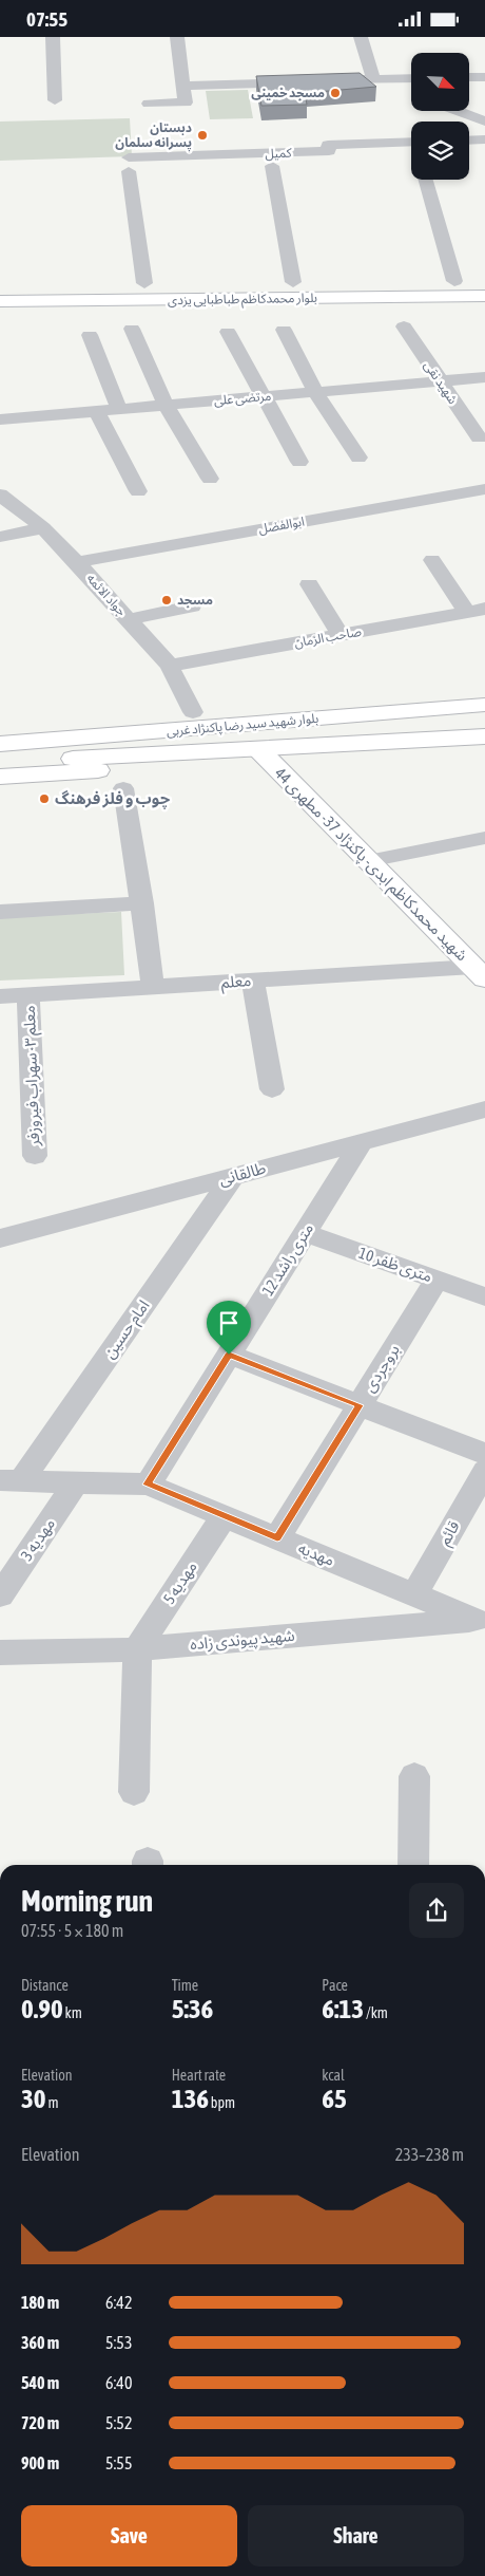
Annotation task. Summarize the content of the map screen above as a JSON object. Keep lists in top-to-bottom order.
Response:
{
  "streets": {
    "main road": ["بلوار محمدکاظم طباطبایی یزدی", "بلوار شهید سید رضا پاکنژاد غربی", "شهید محمدکاظم ابدی- پاکنژاد 37- مطهری 44"],
    "street": [
      "کمیل",
      "شهید نقی",
      "مرتضی علی",
      "ابوالفضل",
      "جواد الائمه",
      "صاحب الزمان",
      "معلم",
      "معلم ۳- سهراب فیروزفر",
      "طالقانی",
      "12 متری راشد",
      "10 متری ظفر",
      "امام حسین",
      "بروجردی",
      "قائم",
      "مهدیه 3",
      "مهدیه",
      "مهدیه 5",
      "شهید پیوندی زاده"
    ]
  },
  "crossings": [
    ["کمیل", "بلوار محمدکاظم طباطبایی یزدی"],
    ["شهید نقی", "مرتضی علی"],
    ["ابوالفضل", "جواد الائمه"],
    ["جواد الائمه", "صاحب الزمان"],
    ["شهید محمدکاظم ابدی- پاکنژاد 37- مطهری 44", "معلم"],
    ["معلم", "معلم ۳- سهراب فیروزفر"],
    ["طالقانی", "12 متری راشد"],
    ["طالقانی", "امام حسین"],
    ["12 متری راشد", "10 متری ظفر"],
    ["12 متری راشد", "مهدیه"],
    ["10 متری ظفر", "بروجردی"],
    ["امام حسین", "مهدیه"],
    ["بروجردی", "مهدیه"],
    ["قائم", "مهدیه"],
    ["مهدیه 3", "مهدیه"],
    ["مهدیه", "مهدیه 5"],
    ["مهدیه", "شهید پیوندی زاده"],
    ["مهدیه 5", "شهید پیوندی زاده"]
  ],
  "places": [
    "مسجد خمینی",
    "دبستان پسرانه سلمان",
    "مسجد",
    "چوب و فلز فرهنگ"
  ],
  "north": "bottom right",
  "page": {
    "status": "07:55",
    "heading": ["Morning run", "07:55 · 5 × 180 m"],
    "stats": [
      ["Distance", "0.90 km"],
      ["Time", "5:36"],
      ["Pace", "6:13 /km"],
      ["Elevation", "30 m"],
      ["Heart rate", "136 bpm"],
      ["kcal", "65"]
    ],
    "chart": ["Elevation", "233–238 m"],
    "list": [
      {
        "name": "180 m",
        "note": "6:42"
      },
      {
        "name": "360 m",
        "note": "5:53"
      },
      {
        "name": "540 m",
        "note": "6:40"
      },
      {
        "name": "720 m",
        "note": "5:52"
      },
      {
        "name": "900 m",
        "note": "5:55"
      }
    ],
    "buttons": ["Save", "Share"]
  }
}
